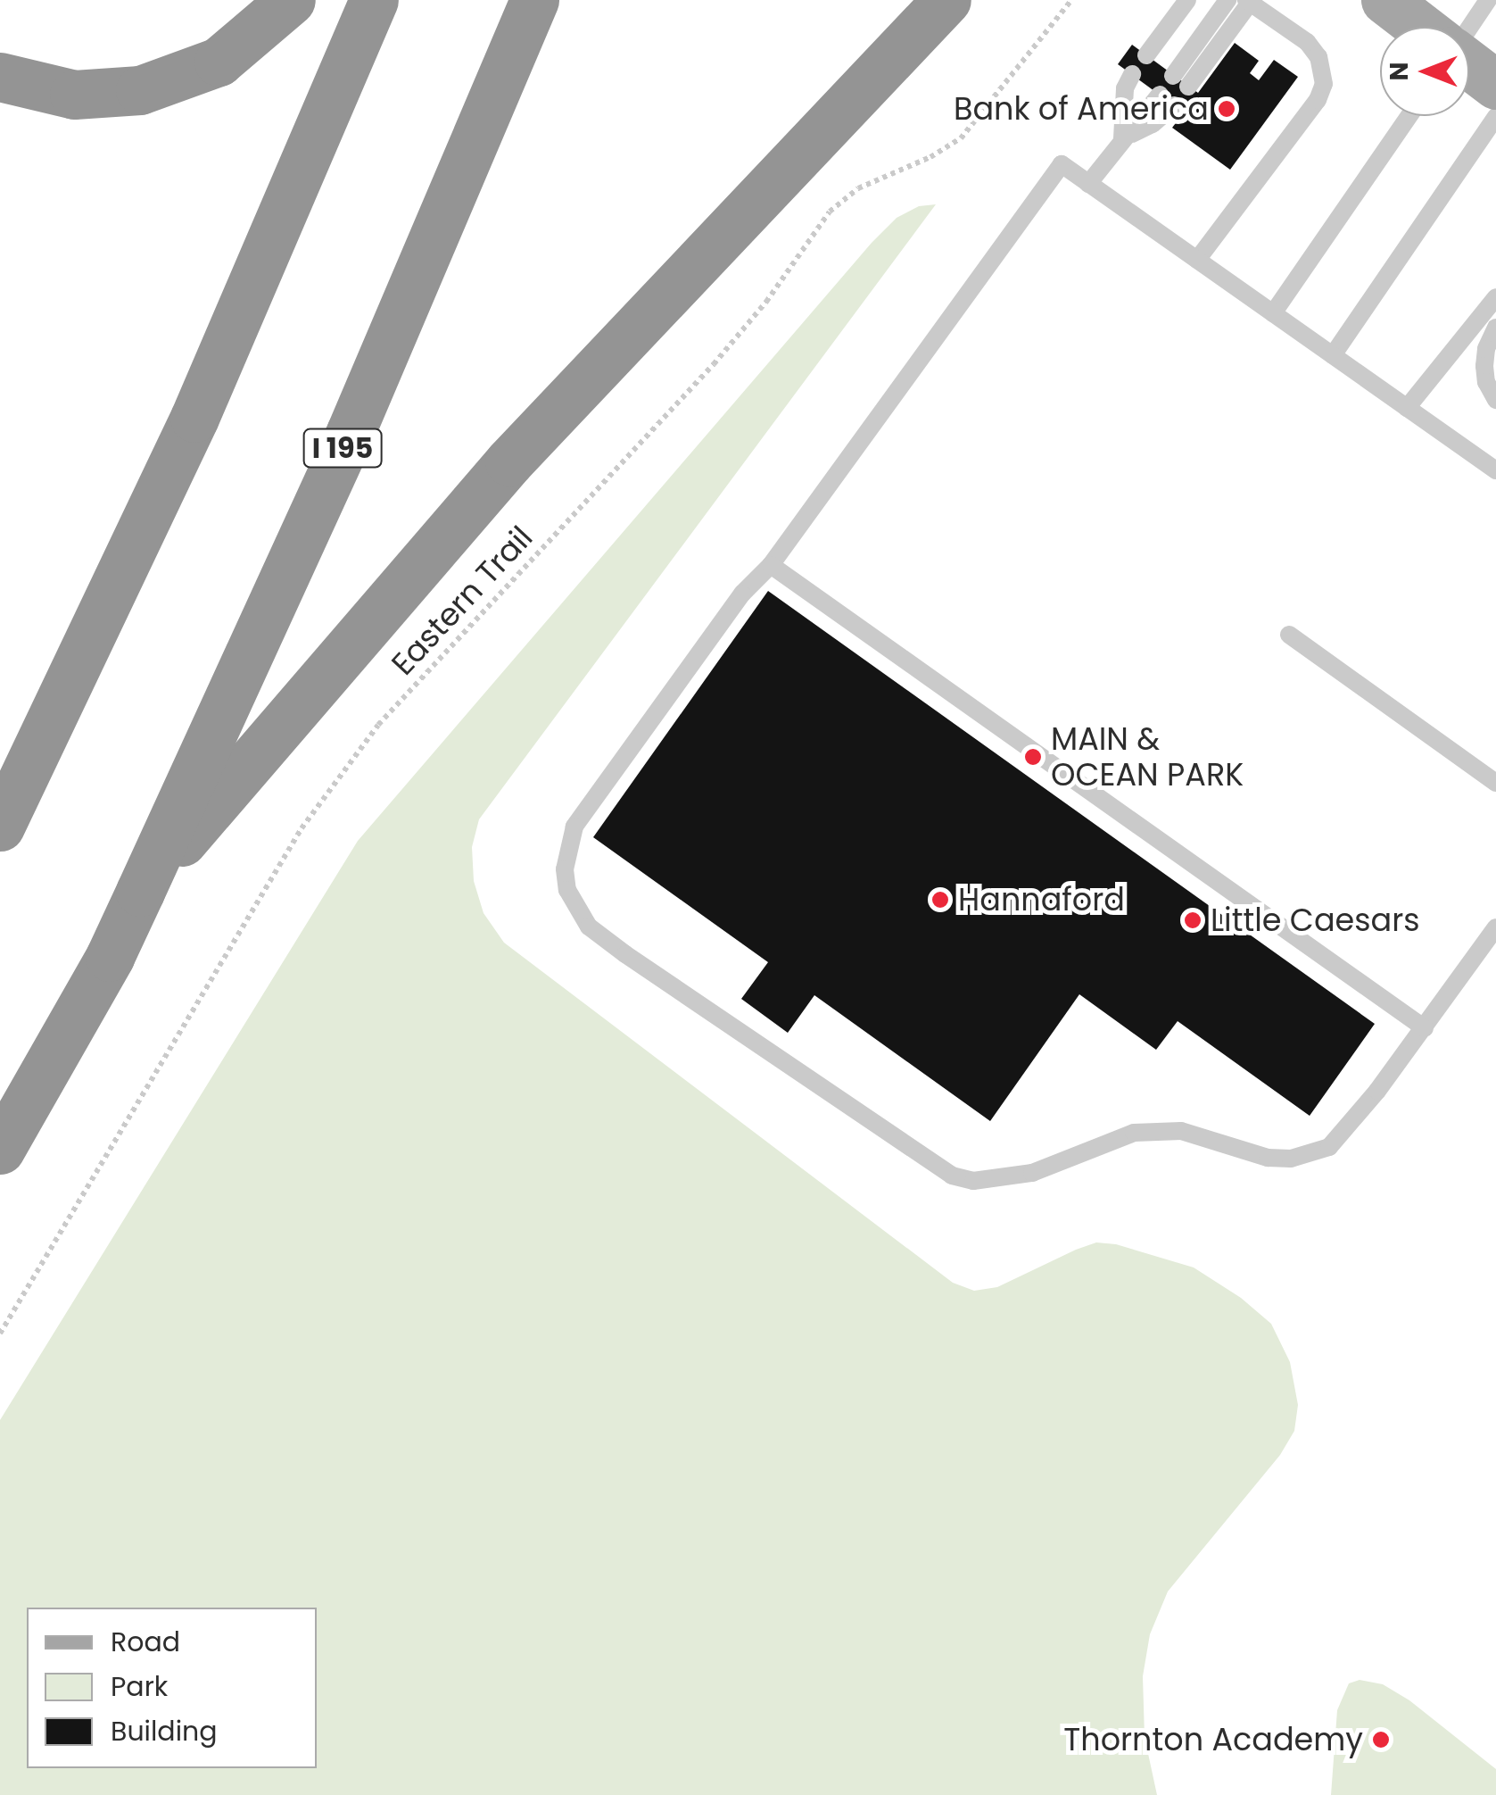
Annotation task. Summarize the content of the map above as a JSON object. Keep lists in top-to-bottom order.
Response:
{
  "streets": {
    "highway": ["I 195"],
    "path": ["Eastern Trail"]
  },
  "places": [
    "Bank of America",
    "MAIN & OCEAN PARK",
    "Hannaford",
    "Little Caesars",
    "Thornton Academy"
  ],
  "legend": ["Road", "Park", "Building"],
  "north": "left"
}
